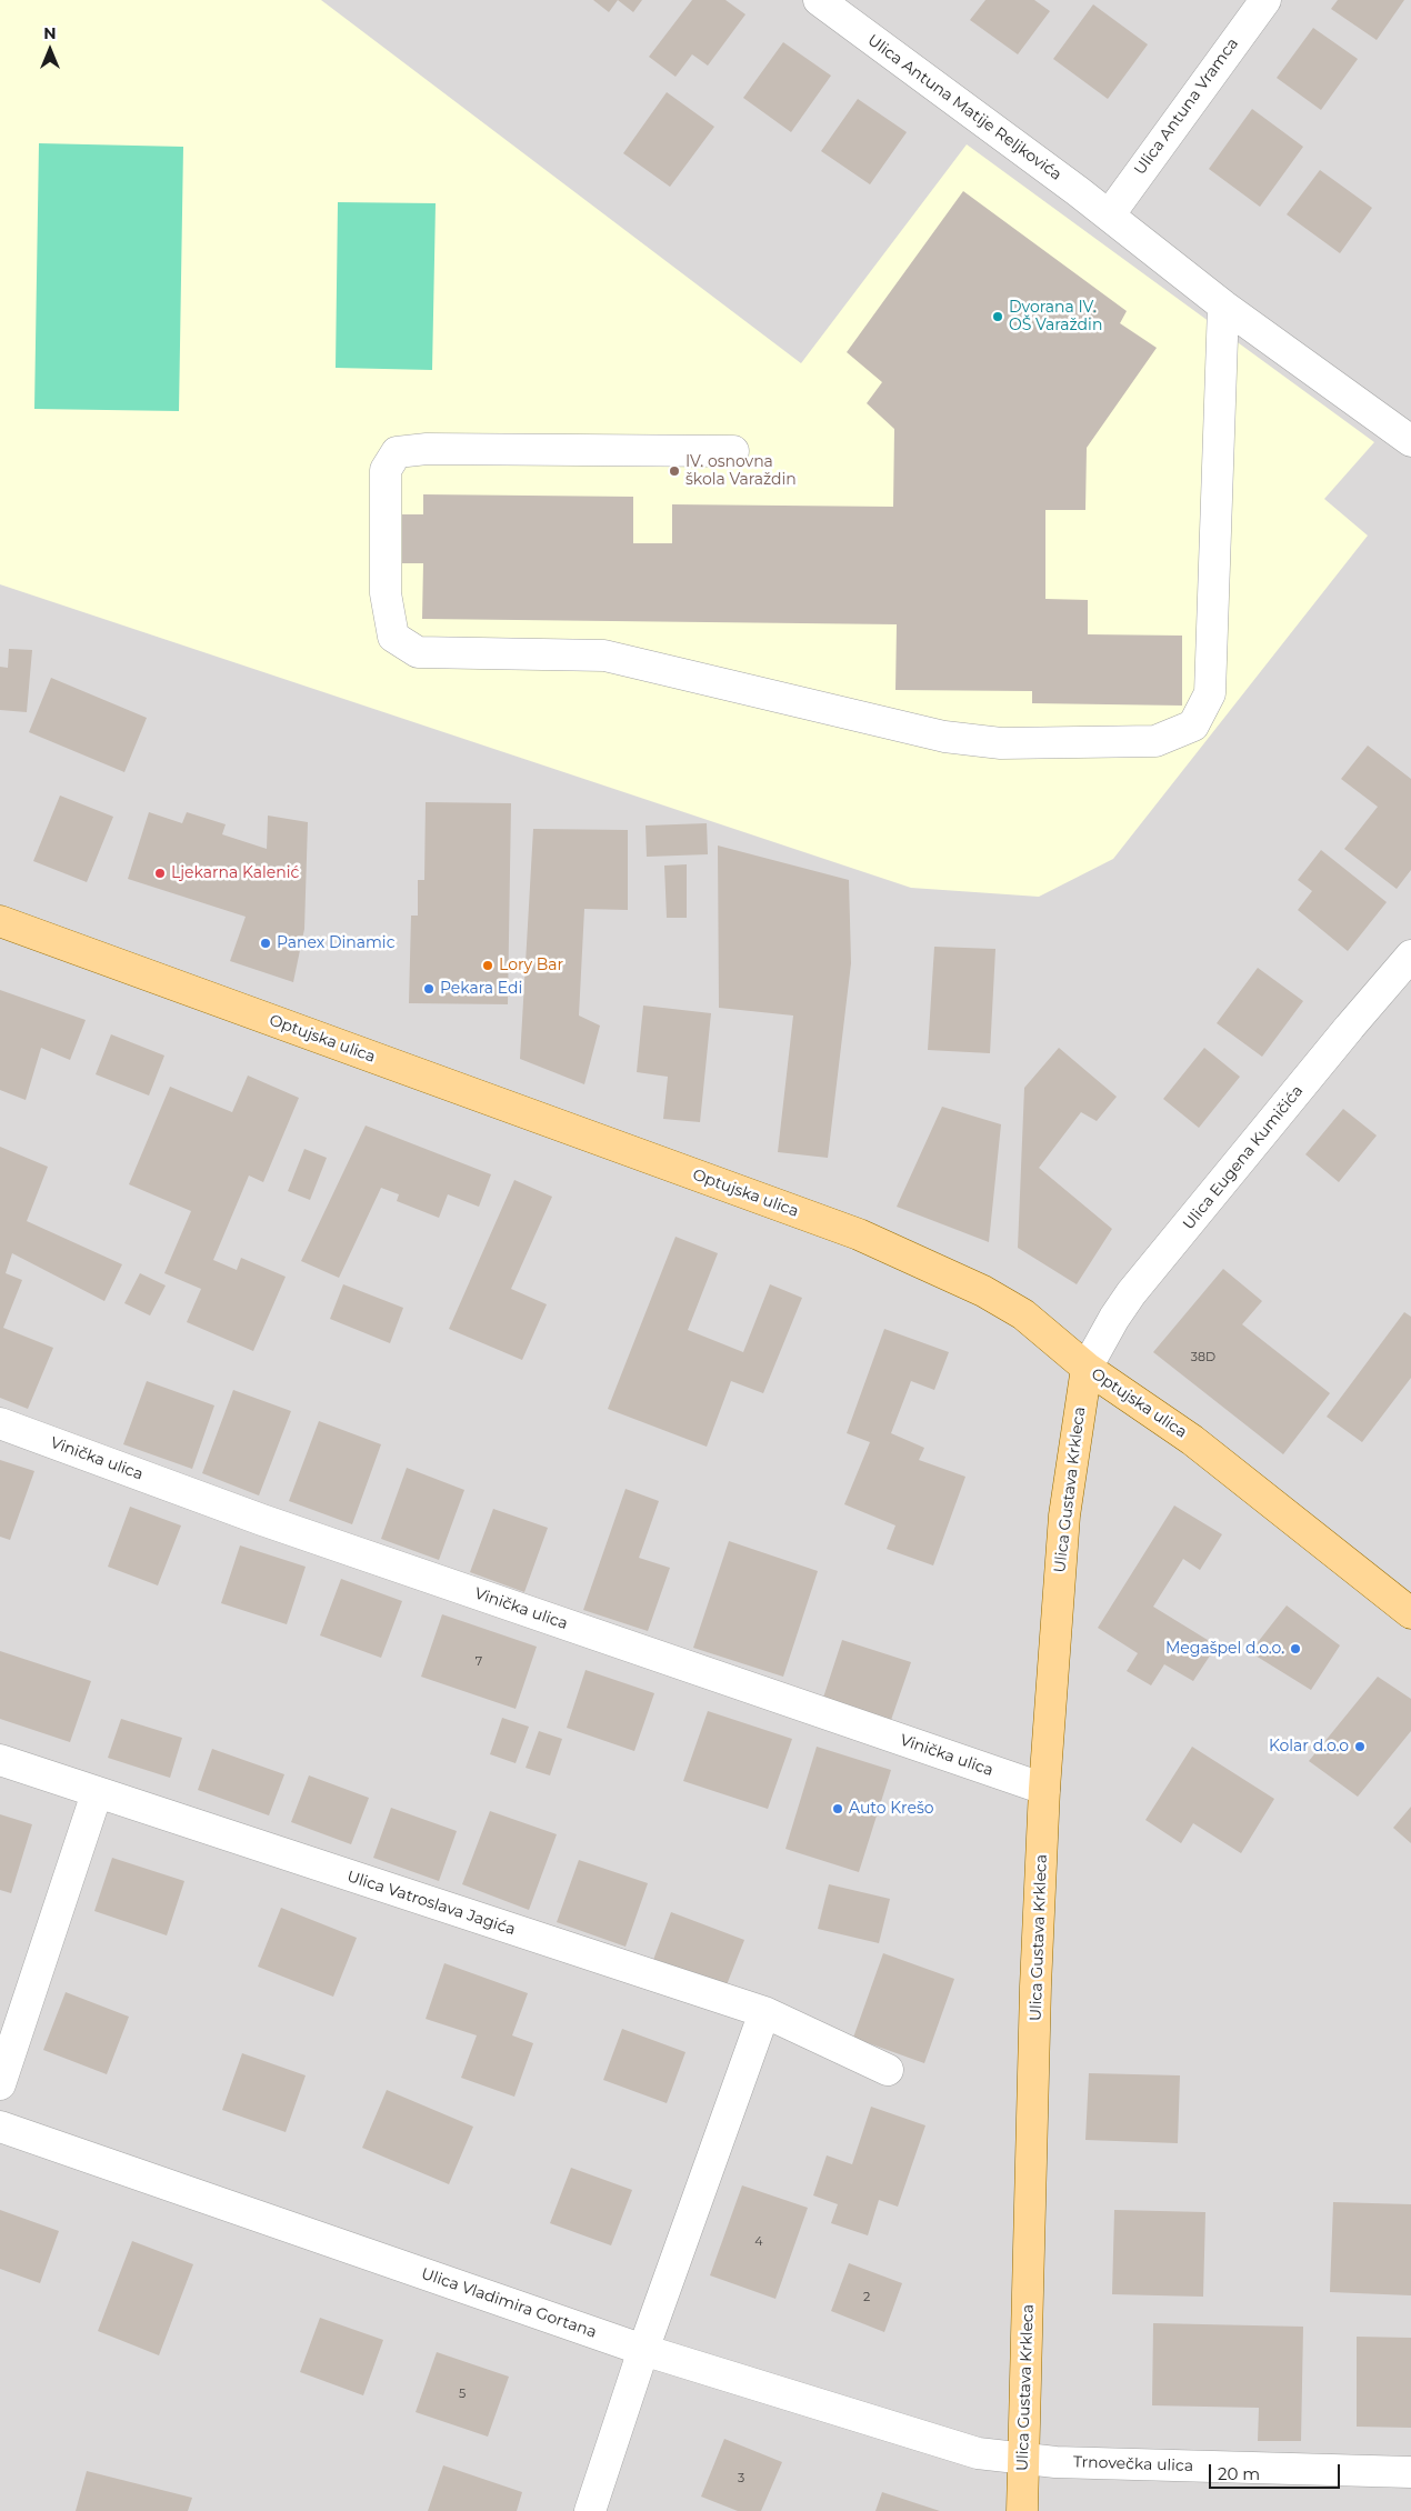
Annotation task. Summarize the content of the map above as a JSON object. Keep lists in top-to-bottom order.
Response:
{
  "streets": {
    "main road": ["Optujska ulica", "Ulica Gustava Krkleca"],
    "street": [
      "Ulica Antuna Vramca",
      "Ulica Antuna Matije Reljkovića",
      "Ulica Eugena Kumičića",
      "Vinička ulica",
      "Ulica Vatroslava Jagića",
      "Ulica Vladimira Gortana",
      "Trnovečka ulica"
    ]
  },
  "crossings": [
    ["Ulica Antuna Vramca", "Ulica Antuna Matije Reljkovića"],
    ["Optujska ulica", "Ulica Eugena Kumičića"],
    ["Optujska ulica", "Ulica Gustava Krkleca"],
    ["Ulica Eugena Kumičića", "Ulica Gustava Krkleca"],
    ["Vinička ulica", "Ulica Gustava Krkleca"],
    ["Ulica Gustava Krkleca", "Ulica Vladimira Gortana"],
    ["Ulica Gustava Krkleca", "Trnovečka ulica"],
    ["Ulica Vladimira Gortana", "Trnovečka ulica"]
  ],
  "places": [
    "Dvorana IV. OŠ Varaždin",
    "IV. osnovna škola Varaždin",
    "Ljekarna Kalenić",
    "Panex Dinamic",
    "Lory Bar",
    "Pekara Edi",
    "Megašpel d.o.o.",
    "Kolar d.o.o",
    "Auto Krešo"
  ],
  "house_numbers": [
    "38D",
    "7",
    "4",
    "2",
    "5",
    "3"
  ],
  "scale_bar": "20 m",
  "north": "top"
}
